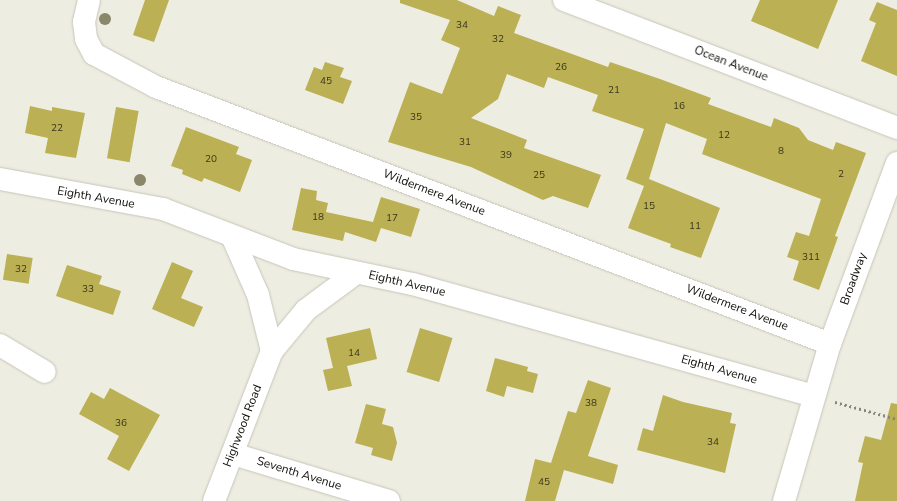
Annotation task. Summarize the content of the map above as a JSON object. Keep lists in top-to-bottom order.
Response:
{
  "streets": {
    "street": [
      "Ocean Avenue",
      "Wildermere Avenue",
      "Eighth Avenue",
      "Broadway",
      "Highwood Road",
      "Seventh Avenue"
    ]
  },
  "crossings": [
    ["Wildermere Avenue", "Broadway"],
    ["Eighth Avenue", "Broadway"],
    ["Eighth Avenue", "Highwood Road"],
    ["Highwood Road", "Seventh Avenue"]
  ],
  "house_numbers": [
    "34",
    "32",
    "26",
    "45",
    "21",
    "16",
    "35",
    "22",
    "12",
    "31",
    "8",
    "39",
    "20",
    "2",
    "25",
    "15",
    "18",
    "17",
    "11",
    "311",
    "32",
    "33",
    "14",
    "38",
    "36",
    "34",
    "45"
  ]
}
